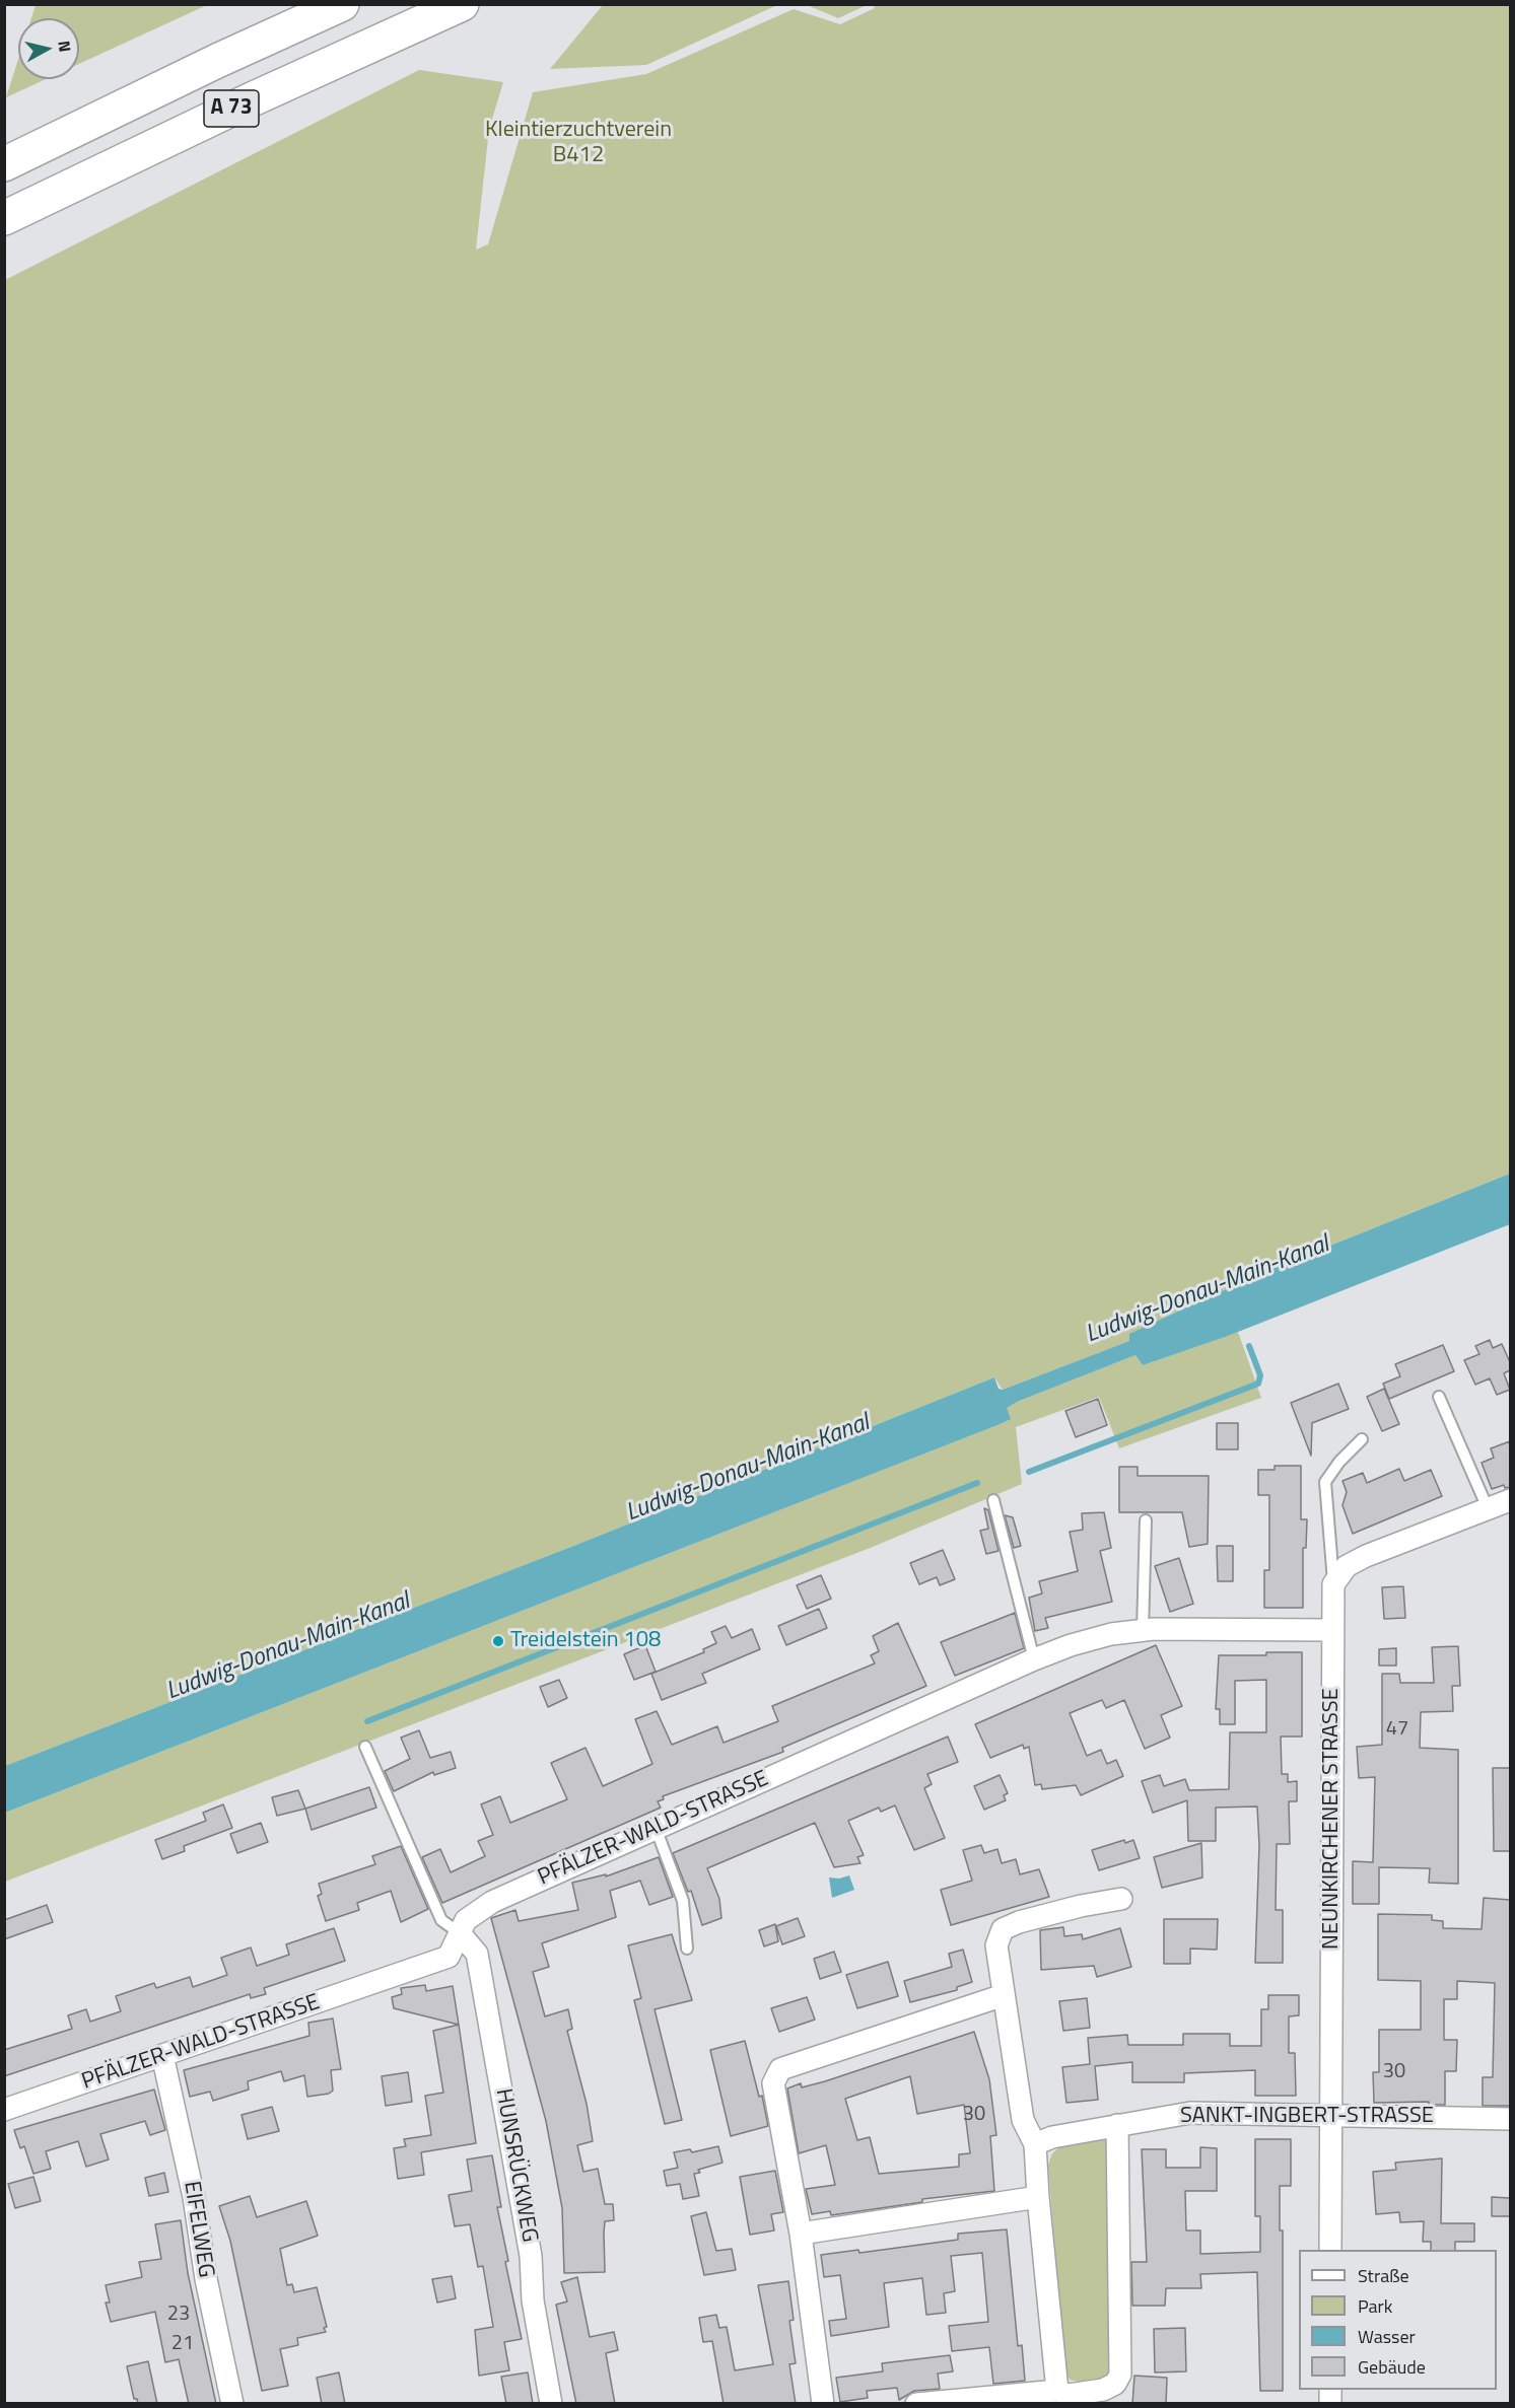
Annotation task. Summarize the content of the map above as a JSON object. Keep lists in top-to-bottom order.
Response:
{
  "streets": {
    "highway": ["A 73"],
    "street": [
      "NEUNKIRCHENER STRASSE",
      "PFÄLZER-WALD-STRASSE",
      "SANKT-INGBERT-STRASSE",
      "HUNSRÜCKWEG",
      "EIFELWEG"
    ]
  },
  "crossings": [
    ["NEUNKIRCHENER STRASSE", "PFÄLZER-WALD-STRASSE"],
    ["NEUNKIRCHENER STRASSE", "SANKT-INGBERT-STRASSE"],
    ["PFÄLZER-WALD-STRASSE", "HUNSRÜCKWEG"],
    ["PFÄLZER-WALD-STRASSE", "EIFELWEG"]
  ],
  "water": ["Ludwig-Donau-Main-Kanal"],
  "parks": ["Kleintierzuchtverein B412"],
  "places": ["Treidelstein 108"],
  "house_numbers": [
    "47",
    "30",
    "30",
    "23",
    "21"
  ],
  "legend": [
    "Straße",
    "Park",
    "Wasser",
    "Gebäude"
  ],
  "north": "right"
}
